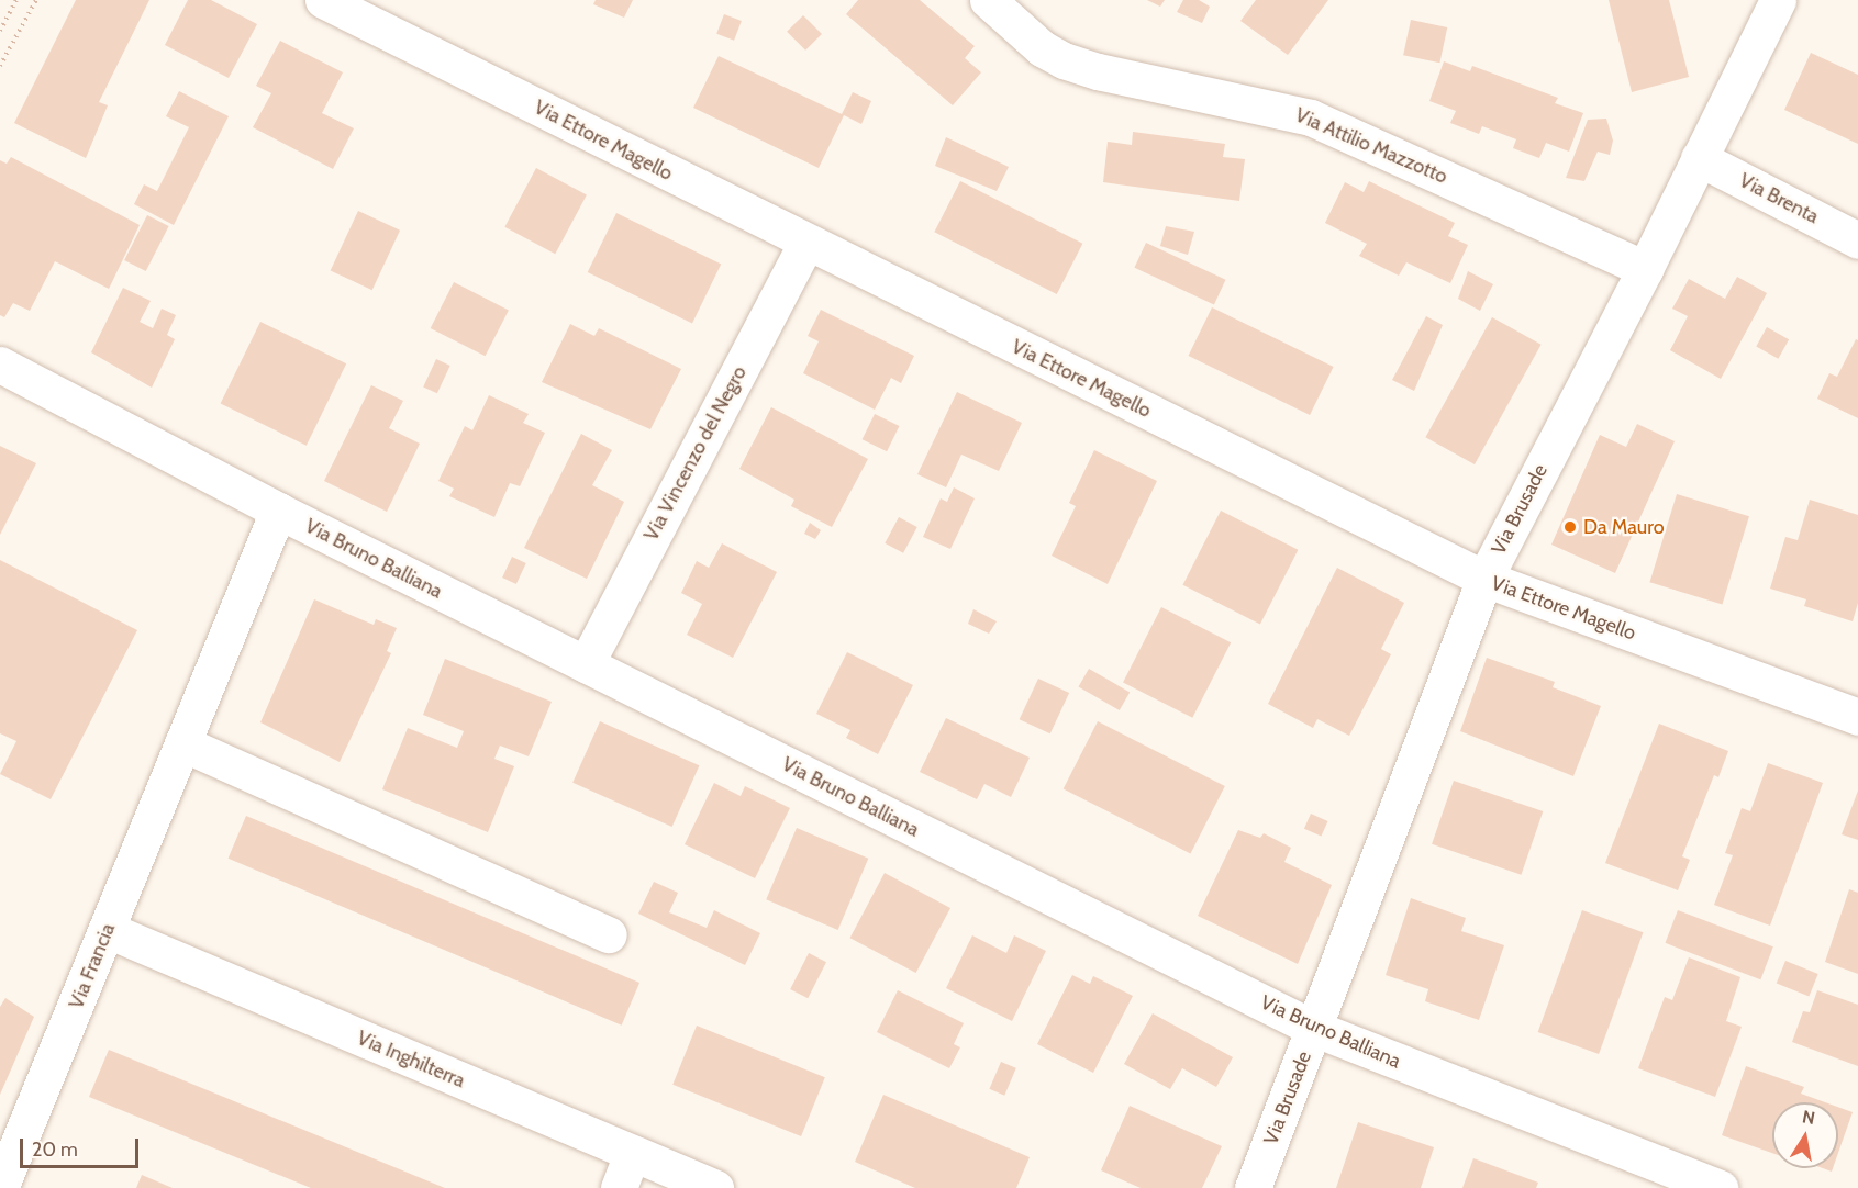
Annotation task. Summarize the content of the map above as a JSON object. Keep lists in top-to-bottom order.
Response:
{
  "streets": {
    "street": [
      "Via Ettore Magello",
      "Via Attilio Mazzotto",
      "Via Brenta",
      "Via Vincenzo del Negro",
      "Via Brusade",
      "Via Bruno Balliana",
      "Via Francia",
      "Via Inghilterra"
    ]
  },
  "crossings": [
    ["Via Ettore Magello", "Via Vincenzo del Negro"],
    ["Via Ettore Magello", "Via Brusade"],
    ["Via Attilio Mazzotto", "Via Brusade"],
    ["Via Brenta", "Via Brusade"],
    ["Via Vincenzo del Negro", "Via Bruno Balliana"],
    ["Via Brusade", "Via Bruno Balliana"],
    ["Via Bruno Balliana", "Via Francia"],
    ["Via Francia", "Via Inghilterra"]
  ],
  "places": ["Da Mauro"],
  "scale_bar": "20 m",
  "north": "top"
}
